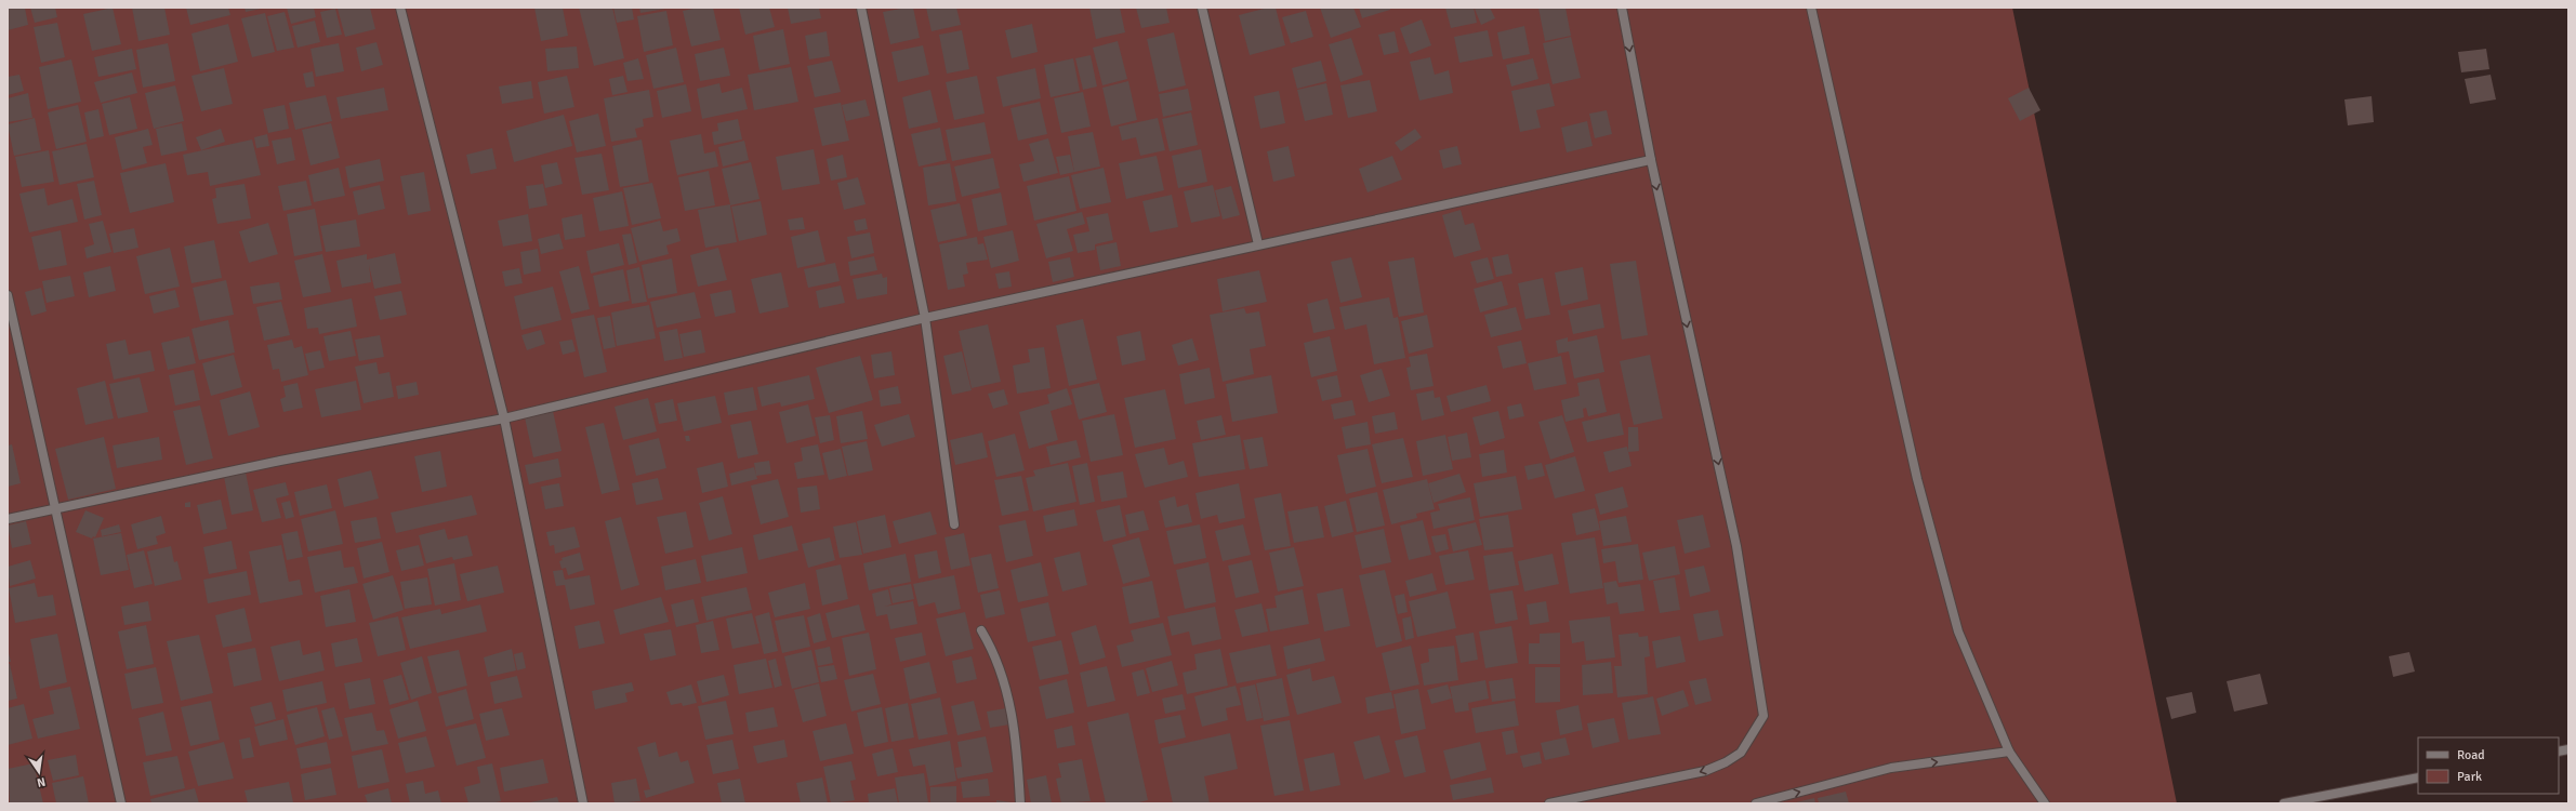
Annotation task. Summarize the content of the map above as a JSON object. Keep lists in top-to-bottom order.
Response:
{
  "legend": ["Road", "Park"],
  "north": "bottom"
}
